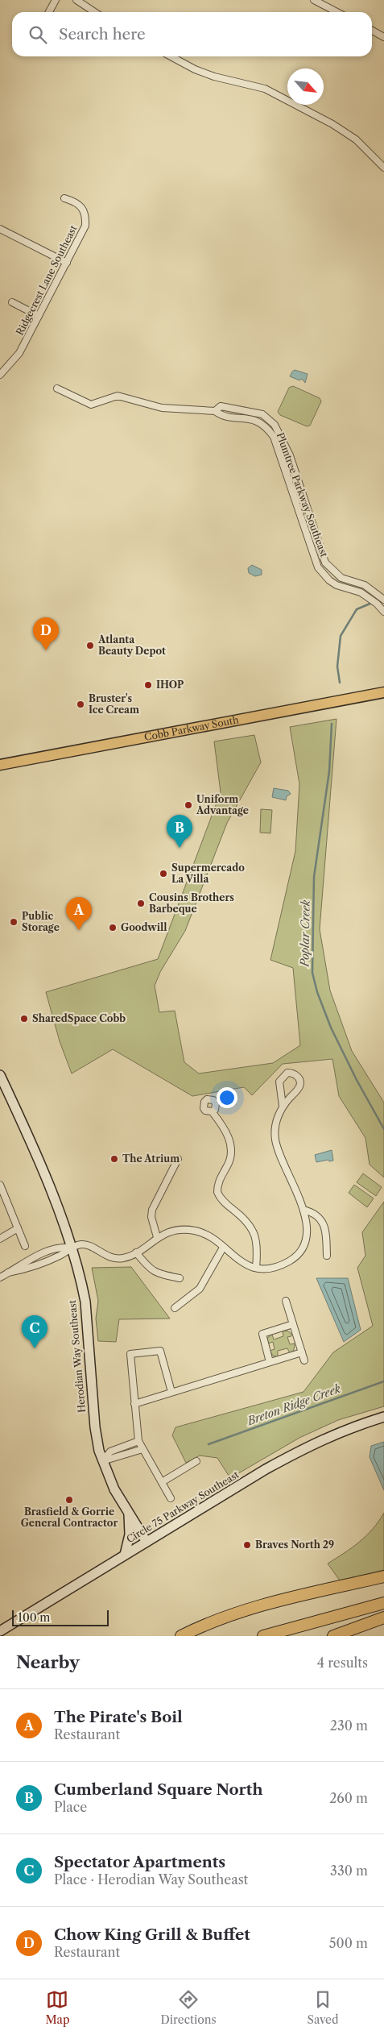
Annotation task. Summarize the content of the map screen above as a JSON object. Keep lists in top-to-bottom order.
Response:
{
  "streets": {
    "main road": ["Cobb Parkway South"],
    "street": [
      "Ridgecrest Lane Southeast",
      "Plumtree Parkway Southeast",
      "Herodian Way Southeast",
      "Circle 75 Parkway Southeast"
    ]
  },
  "crossings": [
    ["Herodian Way Southeast", "Circle 75 Parkway Southeast"]
  ],
  "water": ["Poplar Creek", "Breton Ridge Creek"],
  "places": [
    "Atlanta Beauty Depot",
    "IHOP",
    "Bruster's Ice Cream",
    "Uniform Advantage",
    "Supermercado La Villa",
    "Cousins Brothers Barbeque",
    "Public Storage",
    "Goodwill",
    "SharedSpace Cobb",
    "The Atrium",
    "Brasfield & Gorrie General Contractor",
    "Braves North 29"
  ],
  "scale_bar": "100 m",
  "north": "bottom right",
  "page": {
    "search": "Search here",
    "pins": [
      "D",
      "B",
      "A",
      "C"
    ],
    "scale": "100 m",
    "heading": ["Nearby", "4 results"],
    "list": [
      {
        "mark": "A",
        "name": "The Pirate's Boil",
        "note": "Restaurant",
        "value": "230 m"
      },
      {
        "mark": "B",
        "name": "Cumberland Square North",
        "note": "Place",
        "value": "260 m"
      },
      {
        "mark": "C",
        "name": "Spectator Apartments",
        "note": "Place · Herodian Way Southeast",
        "value": "330 m"
      },
      {
        "mark": "D",
        "name": "Chow King Grill & Buffet",
        "note": "Restaurant",
        "value": "500 m"
      }
    ],
    "nav": ["Map", "Directions", "Saved"]
  }
}
